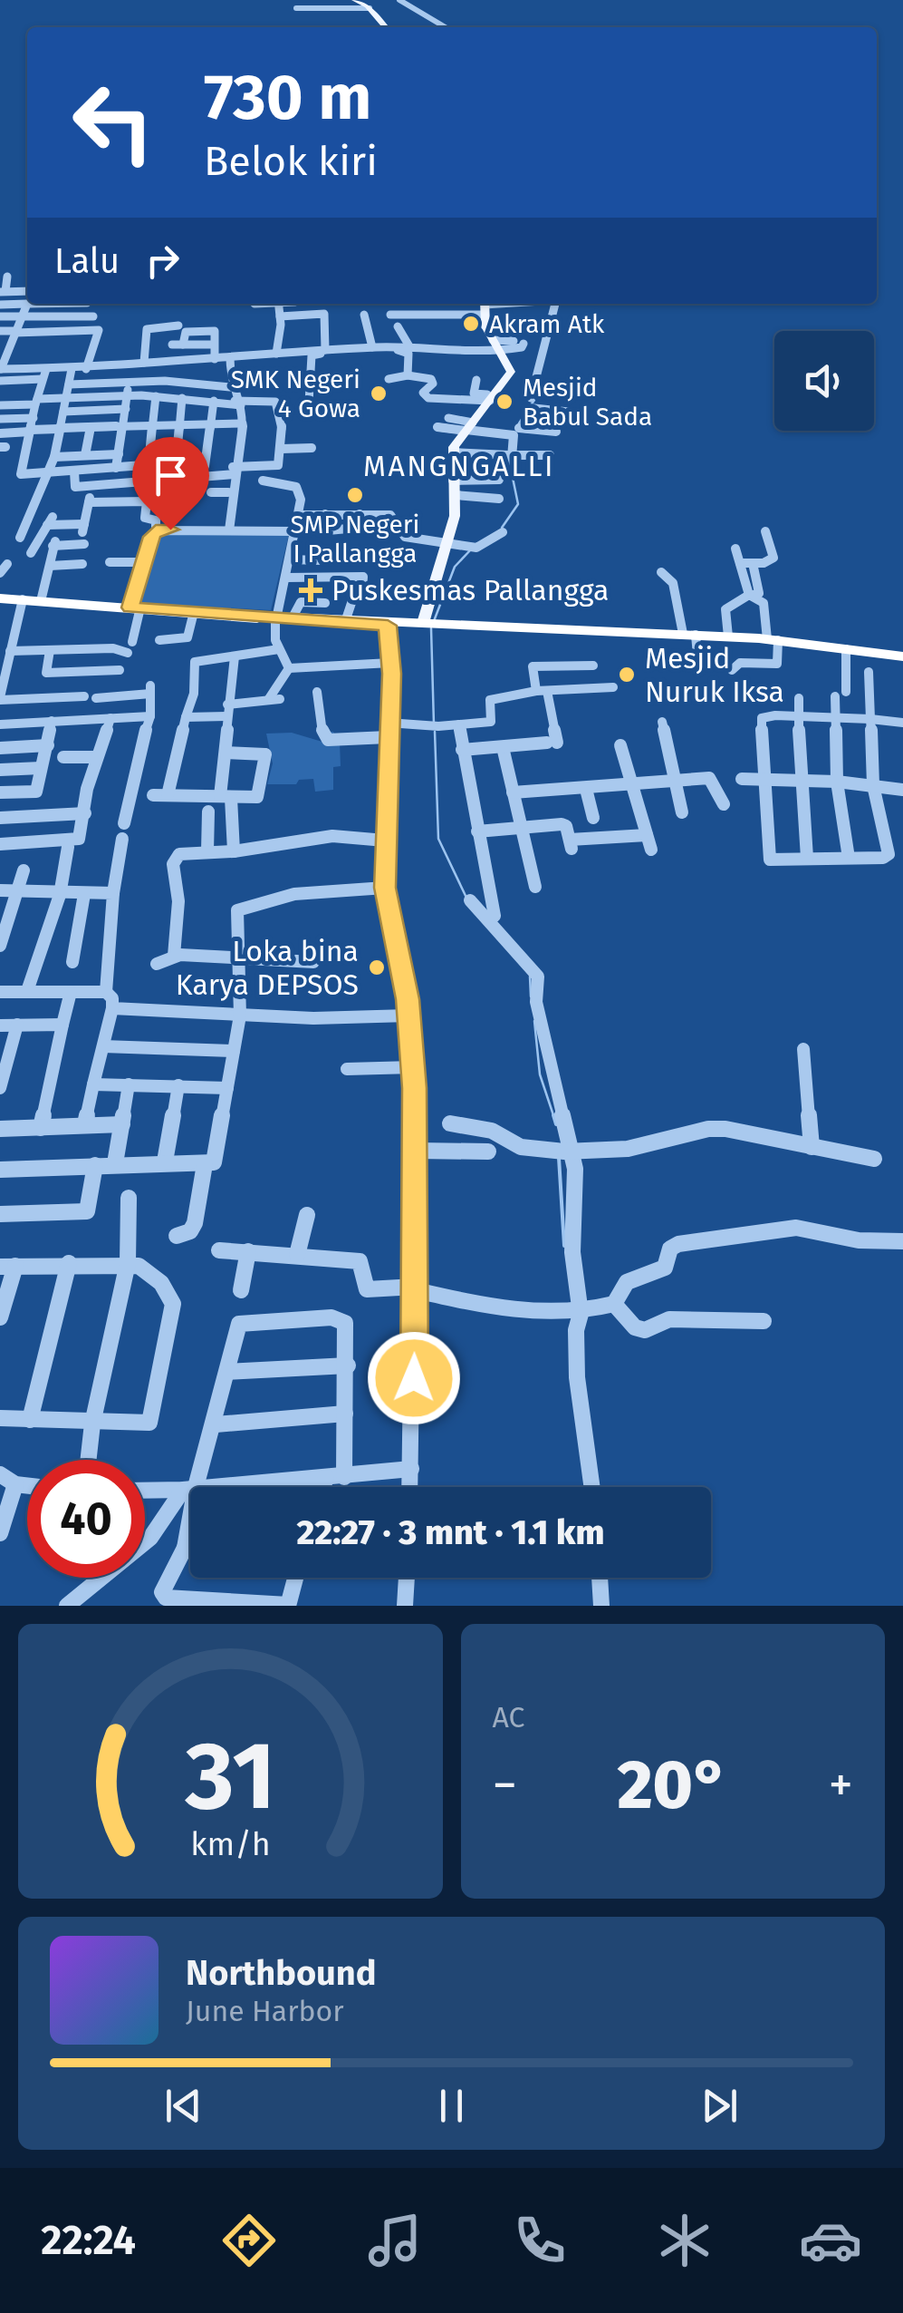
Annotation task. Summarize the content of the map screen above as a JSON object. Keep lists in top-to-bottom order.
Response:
{
  "districts": ["MANGNGALLI"],
  "places": {
    "other": [
      "Akram Atk",
      "SMK Negeri 4 Gowa",
      "Mesjid Babul Sada",
      "SMP Negeri I Pallangga",
      "Mesjid Nuruk Iksa",
      "Loka bina Karya DEPSOS"
    ],
    "health": ["Puskesmas Pallangga"]
  },
  "page": {
    "turn": ["730 m", "Belok kiri"],
    "then": "Lalu",
    "limit": "40",
    "trip": "22:27 · 3 mnt · 1.1 km",
    "tile": "AC",
    "heat": ["−", "20°", "+"],
    "song": ["Northbound", "June Harbor"],
    "tabs": "22:24",
    "gauge": ["31", "km/h"]
  }
}
